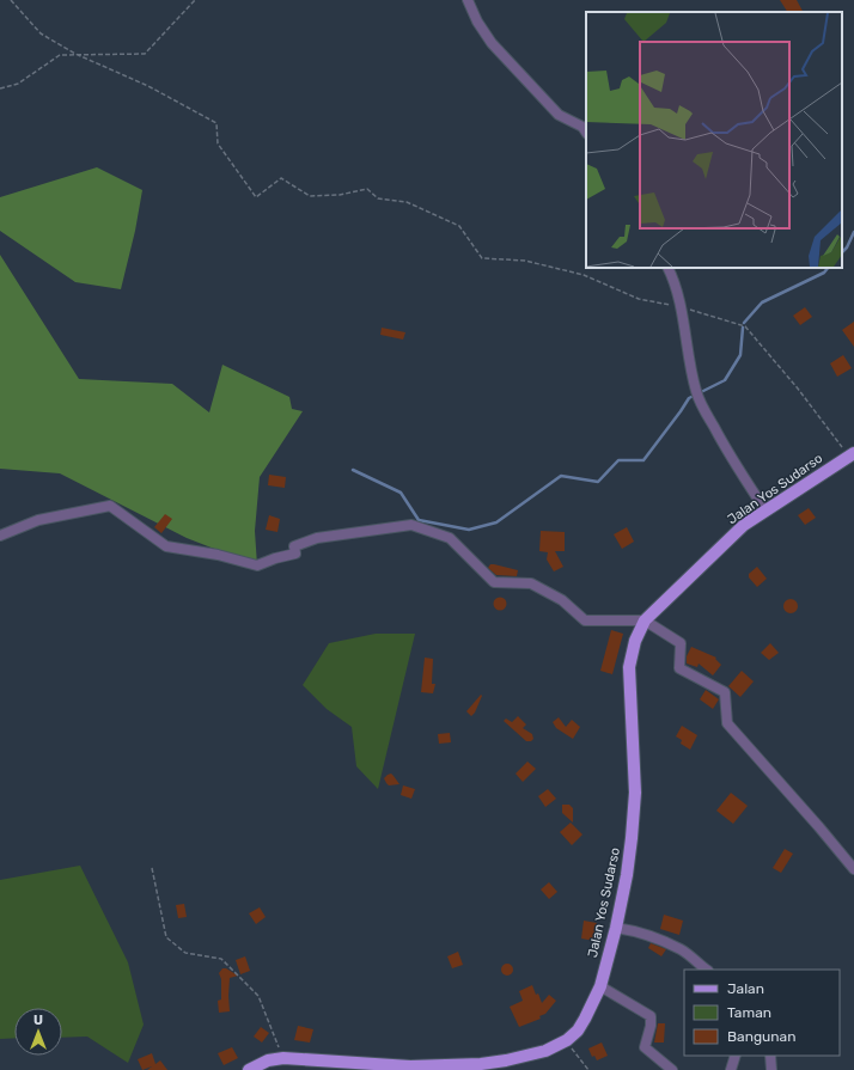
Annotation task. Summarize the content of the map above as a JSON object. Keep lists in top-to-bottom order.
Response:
{
  "streets": {
    "main road": ["Jalan Yos Sudarso"]
  },
  "legend": ["Jalan", "Taman", "Bangunan"],
  "north": "top"
}
